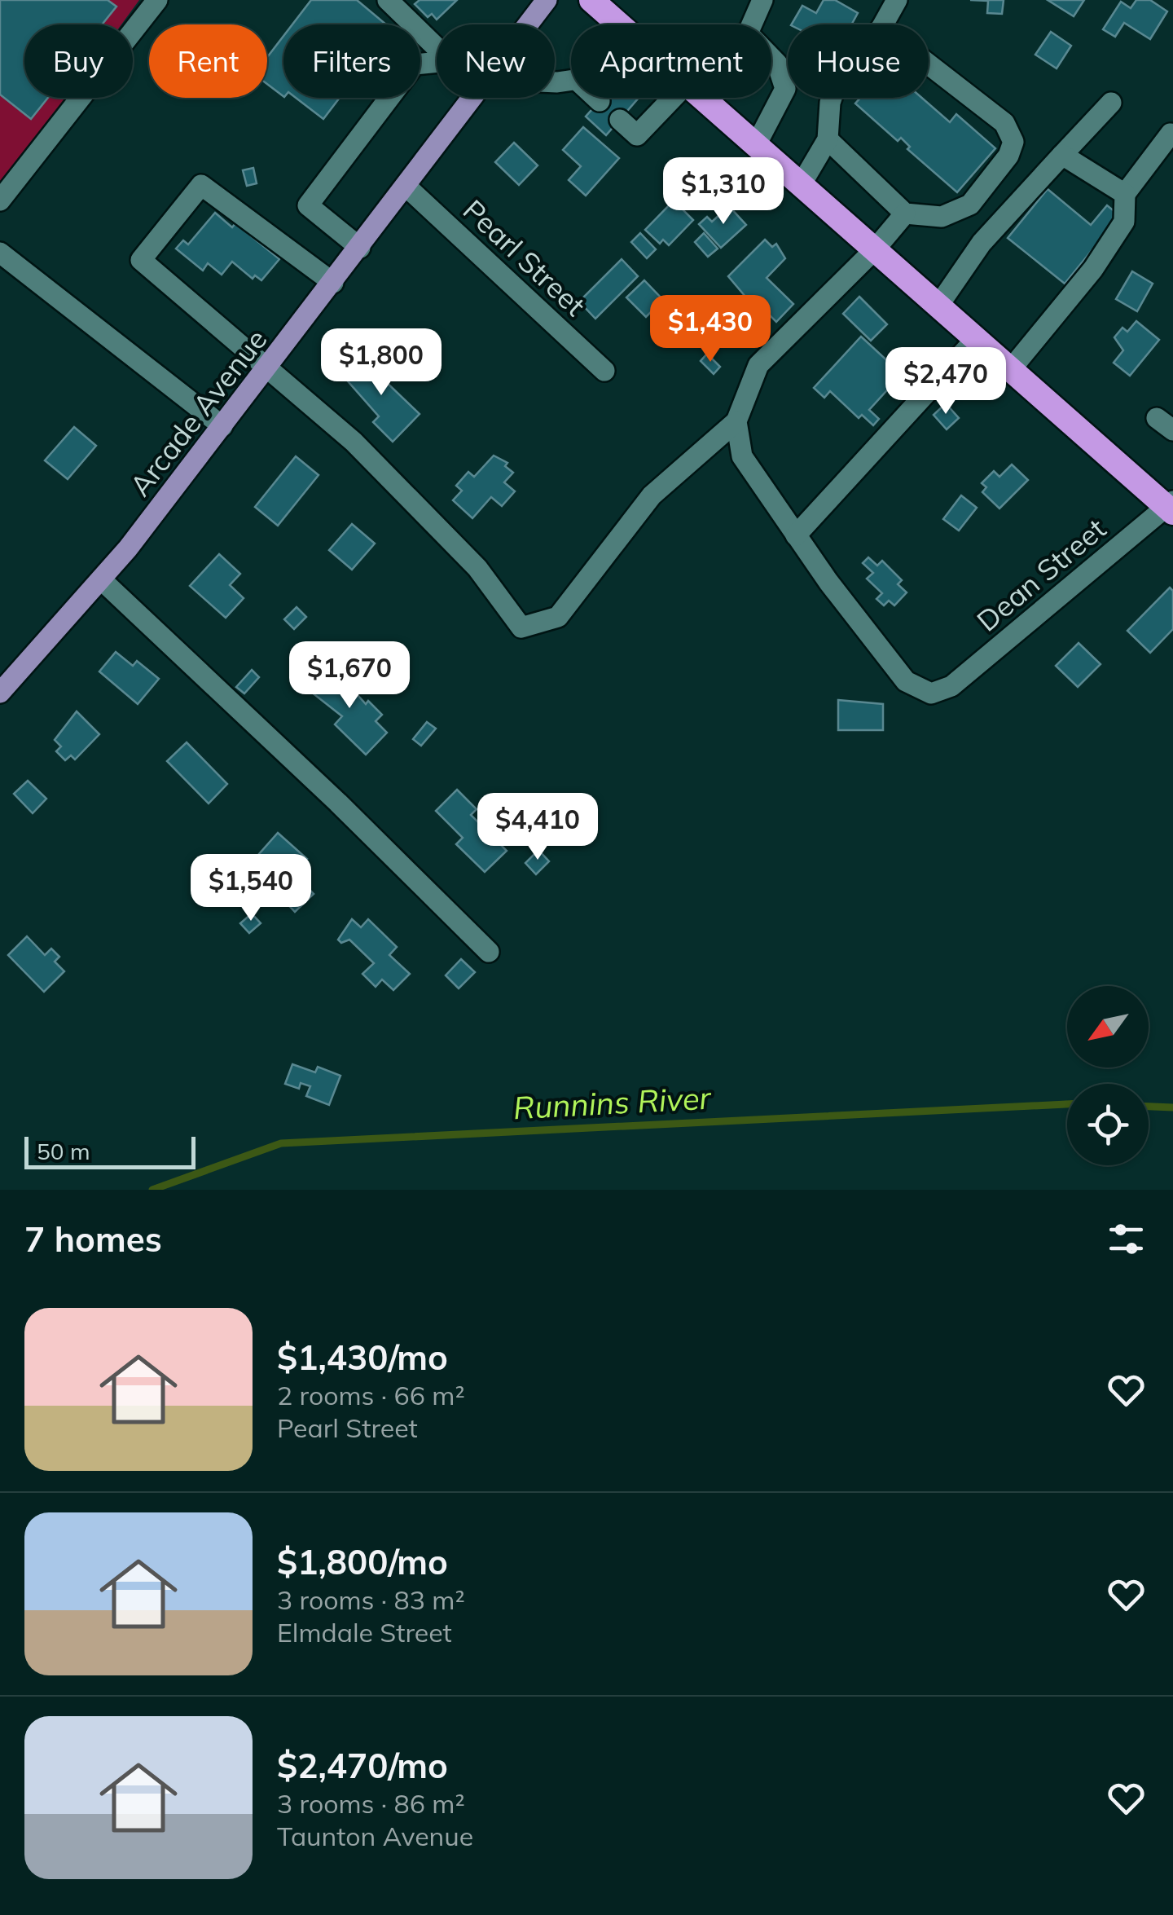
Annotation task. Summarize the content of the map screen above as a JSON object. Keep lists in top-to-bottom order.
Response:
{
  "streets": {
    "main road": ["Arcade Avenue"],
    "street": ["Pearl Street", "Dean Street"]
  },
  "crossings": [
    ["Pearl Street", "Arcade Avenue"]
  ],
  "water": ["Runnins River"],
  "scale_bar": "50 m",
  "north": "bottom left",
  "page": {
    "chip": [
      "Buy",
      "Rent",
      "Filters",
      "New",
      "Apartment",
      "House"
    ],
    "price": [
      "$1,310",
      "$1,430",
      "$1,800",
      "$2,470",
      "$1,670",
      "$4,410",
      "$1,540"
    ],
    "scale": "50 m",
    "heading": "7 homes",
    "list": [
      {
        "name": "$1,430/mo",
        "note": "2 rooms · 66 m² · Pearl Street"
      },
      {
        "name": "$1,800/mo",
        "note": "3 rooms · 83 m² · Elmdale Street"
      },
      {
        "name": "$2,470/mo",
        "note": "3 rooms · 86 m² · Taunton Avenue"
      }
    ]
  }
}
